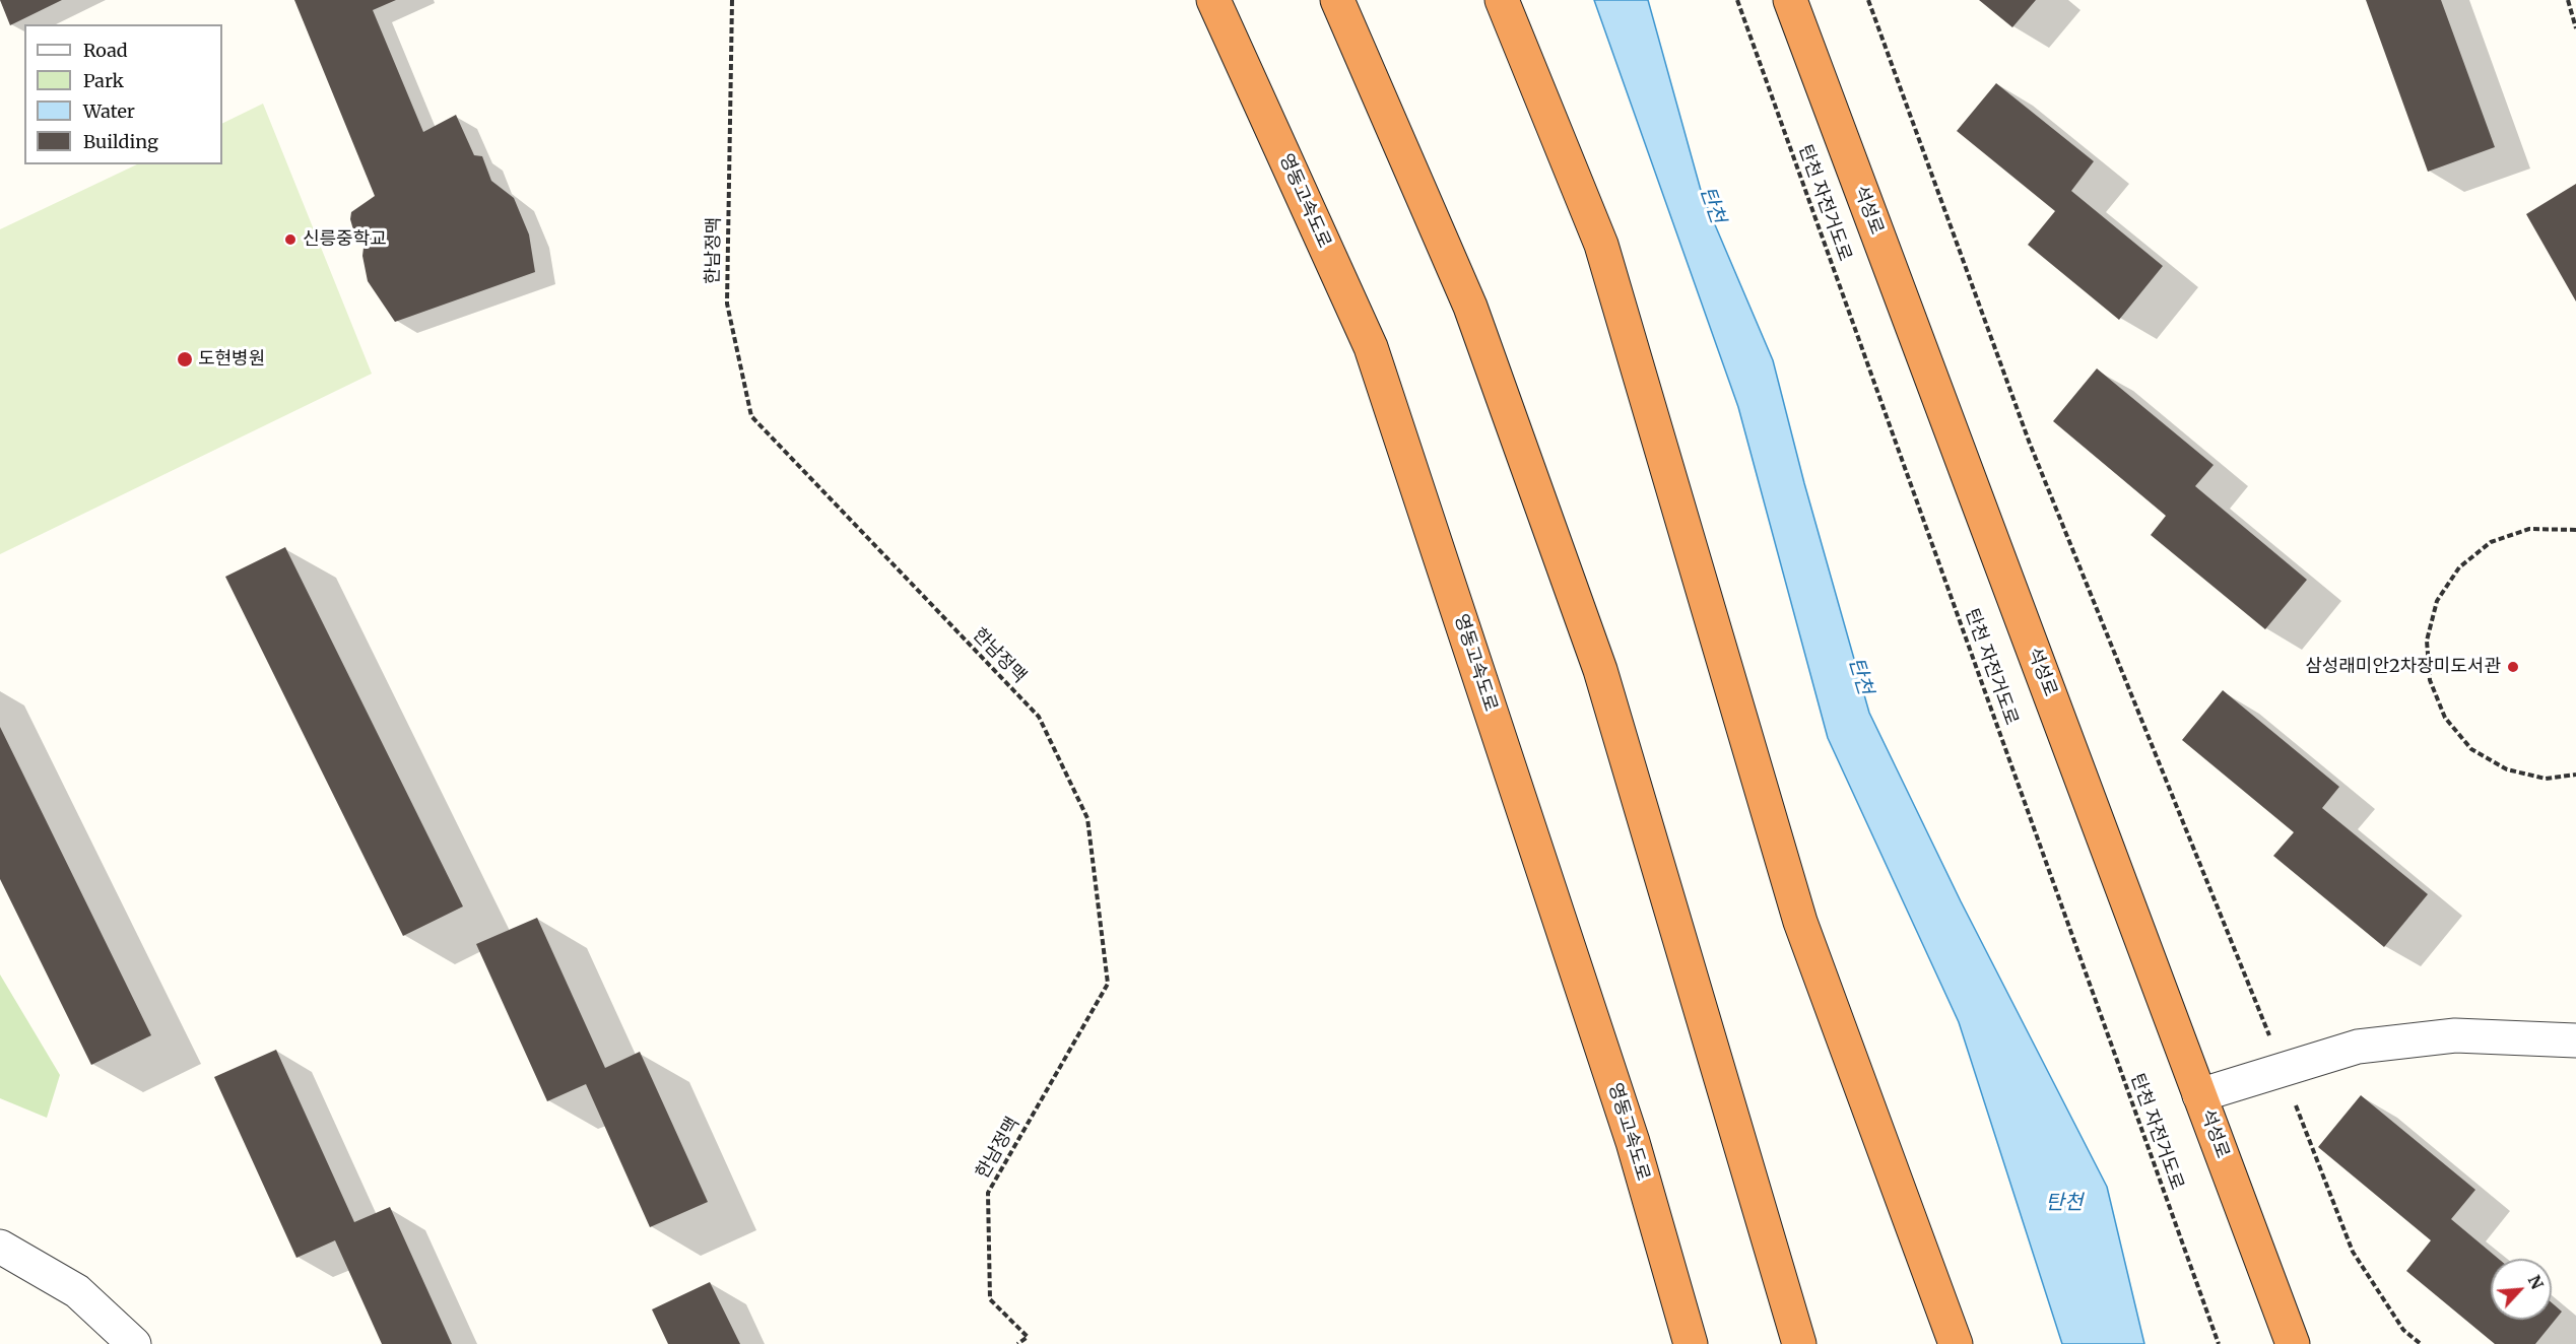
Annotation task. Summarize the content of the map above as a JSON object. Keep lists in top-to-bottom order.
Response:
{
  "streets": {
    "highway": ["영동고속도로", "석성로"],
    "path": ["탄천 자전거도로", "한남정맥"]
  },
  "water": ["탄천"],
  "places": ["신릉중학교", "도현병원", "삼성래미안2차장미도서관"],
  "legend": [
    "Road",
    "Park",
    "Water",
    "Building"
  ],
  "north": "top right"
}
